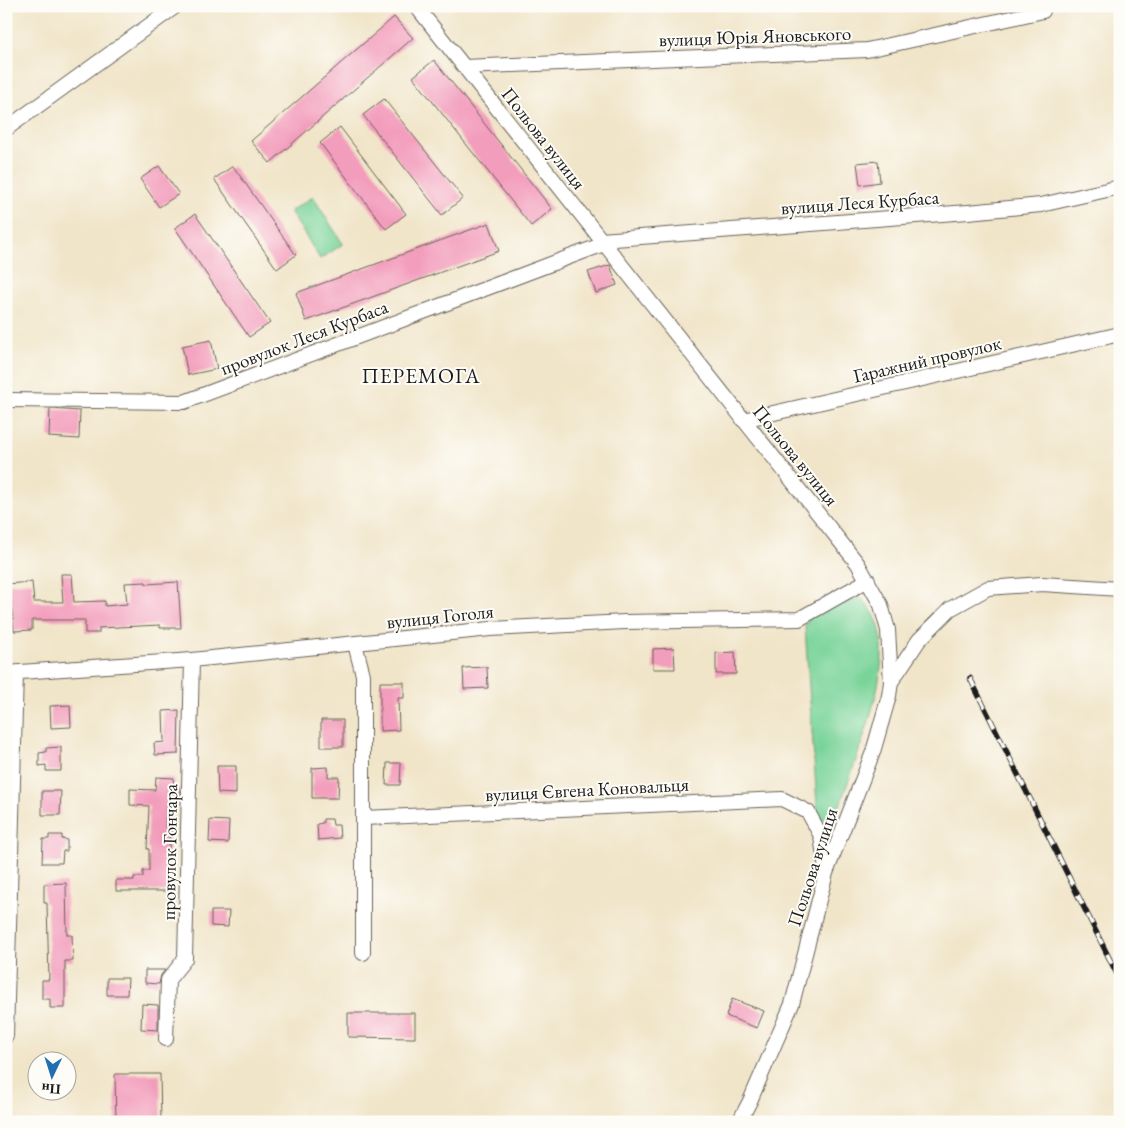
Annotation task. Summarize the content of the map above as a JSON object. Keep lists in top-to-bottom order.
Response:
{
  "streets": {
    "street": [
      "вулиця Юрія Яновського",
      "Польова вулиця",
      "вулиця Леся Курбаса",
      "провулок Леся Курбаса",
      "Гаражний провулок",
      "вулиця Гоголя",
      "вулиця Євгена Коновальця",
      "провулок Гончара"
    ]
  },
  "crossings": [
    ["вулиця Юрія Яновського", "Польова вулиця"],
    ["Польова вулиця", "вулиця Леся Курбаса"],
    ["Польова вулиця", "провулок Леся Курбаса"],
    ["Польова вулиця", "Гаражний провулок"],
    ["Польова вулиця", "вулиця Гоголя"],
    ["Польова вулиця", "вулиця Євгена Коновальця"],
    ["вулиця Леся Курбаса", "провулок Леся Курбаса"],
    ["вулиця Гоголя", "провулок Гончара"]
  ],
  "districts": ["ПЕРЕМОГА"],
  "north": "bottom"
}
